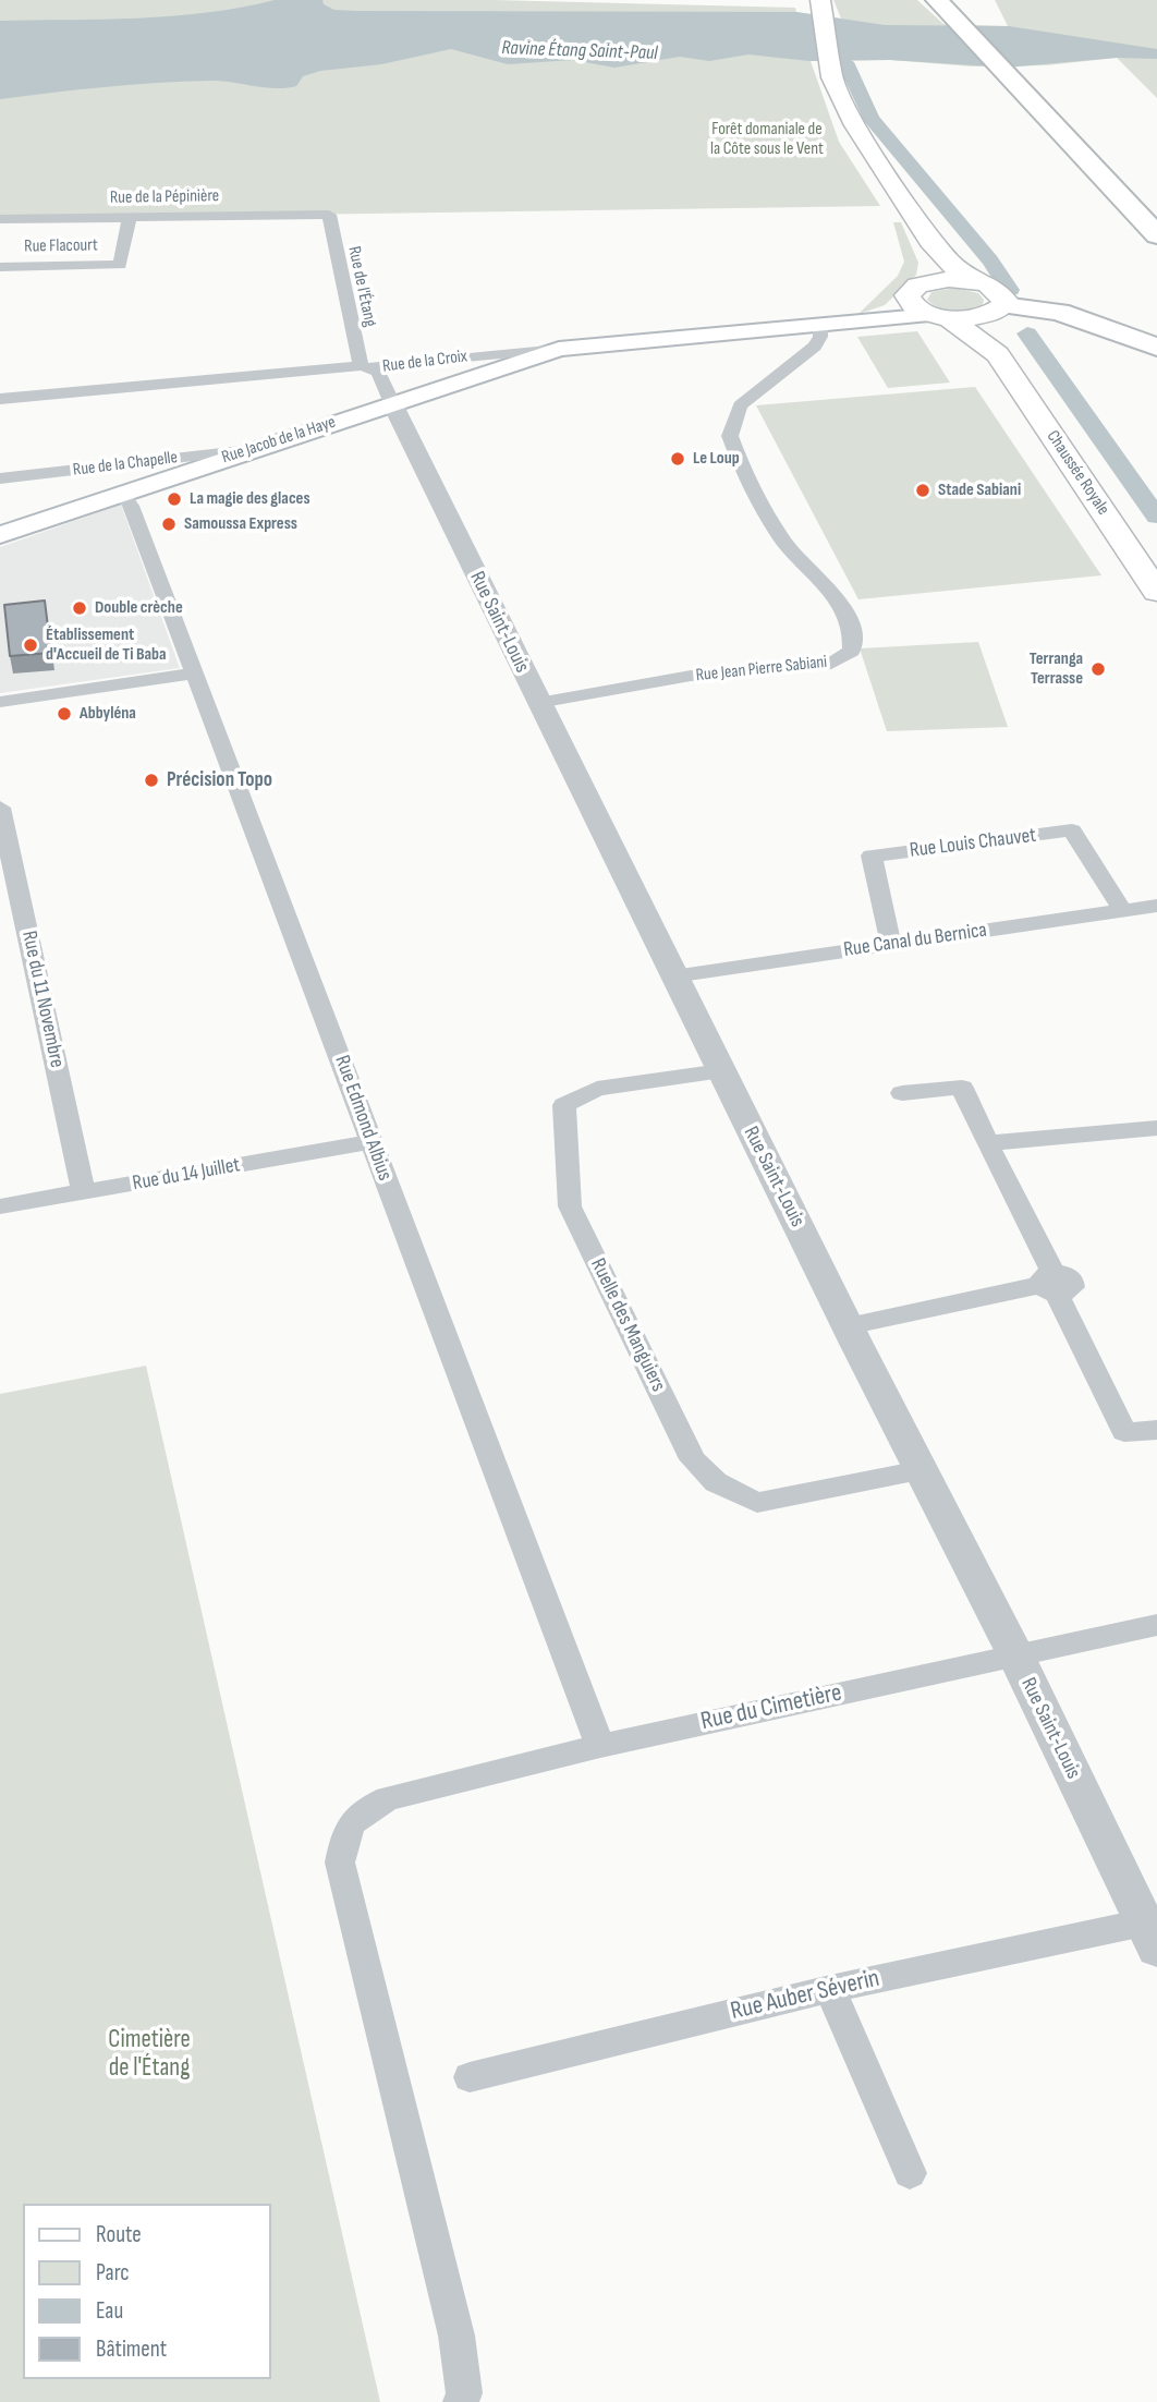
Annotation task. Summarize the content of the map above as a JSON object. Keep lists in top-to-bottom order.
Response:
{
  "streets": {
    "main road": ["Rue de la Croix", "Rue Jacob de la Haye", "Chaussée Royale"],
    "street": [
      "Rue de la Pépinière",
      "Rue Flacourt",
      "Rue de l'Étang",
      "Rue de la Chapelle",
      "Rue Saint-Louis",
      "Rue Jean Pierre Sabiani",
      "Rue Louis Chauvet",
      "Rue Canal du Bernica",
      "Rue du 11 Novembre",
      "Rue Edmond Albius",
      "Rue du 14 Juillet",
      "Ruelle des Manguiers",
      "Rue du Cimetière",
      "Rue Auber Séverin"
    ]
  },
  "crossings": [
    ["Rue de la Pépinière", "Rue Flacourt"],
    ["Rue de la Pépinière", "Rue de l'Étang"],
    ["Rue de l'Étang", "Rue de la Croix"],
    ["Rue de la Croix", "Rue Jacob de la Haye"],
    ["Rue de la Croix", "Chaussée Royale"],
    ["Rue de la Croix", "Rue Jean Pierre Sabiani"],
    ["Rue Jacob de la Haye", "Rue de la Chapelle"],
    ["Rue Jacob de la Haye", "Rue Saint-Louis"],
    ["Rue Jacob de la Haye", "Rue Edmond Albius"],
    ["Rue de la Chapelle", "Rue Edmond Albius"],
    ["Rue Saint-Louis", "Rue Jean Pierre Sabiani"],
    ["Rue Saint-Louis", "Rue Canal du Bernica"],
    ["Rue Saint-Louis", "Ruelle des Manguiers"],
    ["Rue Saint-Louis", "Rue du Cimetière"],
    ["Rue Saint-Louis", "Rue Auber Séverin"],
    ["Rue Louis Chauvet", "Rue Canal du Bernica"],
    ["Rue du 11 Novembre", "Rue du 14 Juillet"],
    ["Rue Edmond Albius", "Rue du 14 Juillet"],
    ["Rue Edmond Albius", "Rue du Cimetière"]
  ],
  "water": ["Ravine Étang Saint-Paul"],
  "parks": ["Forêt domaniale de la Côte sous le Vent", "Cimetière de l'Étang"],
  "places": [
    "Le Loup",
    "Stade Sabiani",
    "La magie des glaces",
    "Samoussa Express",
    "Double crèche",
    "Établissement d'Accueil de Ti Baba",
    "Terranga Terrasse",
    "Abbyléna",
    "Précision Topo"
  ],
  "legend": [
    "Route",
    "Parc",
    "Eau",
    "Bâtiment"
  ]
}
